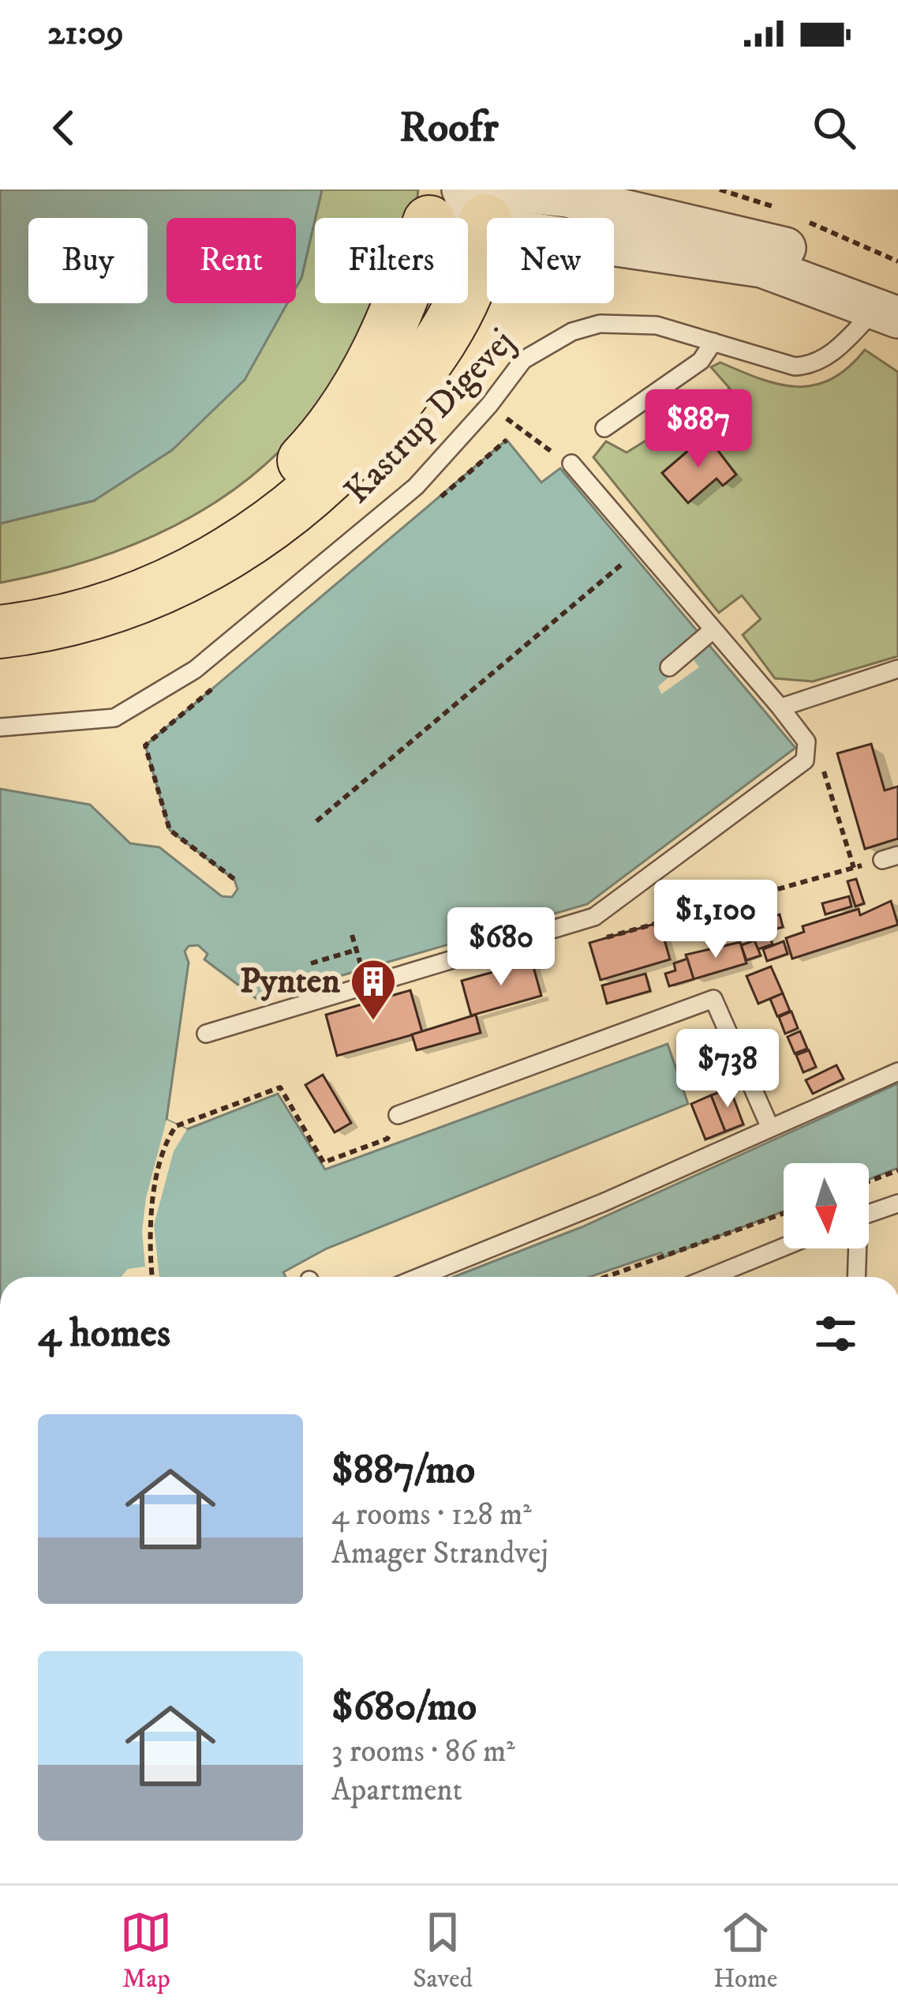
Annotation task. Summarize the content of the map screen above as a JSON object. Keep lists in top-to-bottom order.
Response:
{
  "streets": {
    "lane": ["Kastrup Digevej"]
  },
  "places": {
    "building": ["Pynten"]
  },
  "north": "bottom",
  "page": {
    "status": "21:09",
    "header": "Roofr",
    "chip": [
      "Buy",
      "Rent",
      "Filters",
      "New"
    ],
    "price": [
      "$887",
      "$1,100",
      "$680",
      "$738"
    ],
    "heading": "4 homes",
    "list": [
      {
        "name": "$887/mo",
        "note": "4 rooms · 128 m² · Amager Strandvej"
      },
      {
        "name": "$680/mo",
        "note": "3 rooms · 86 m² · Apartment"
      }
    ],
    "tabs": ["Map", "Saved", "Home"]
  }
}
